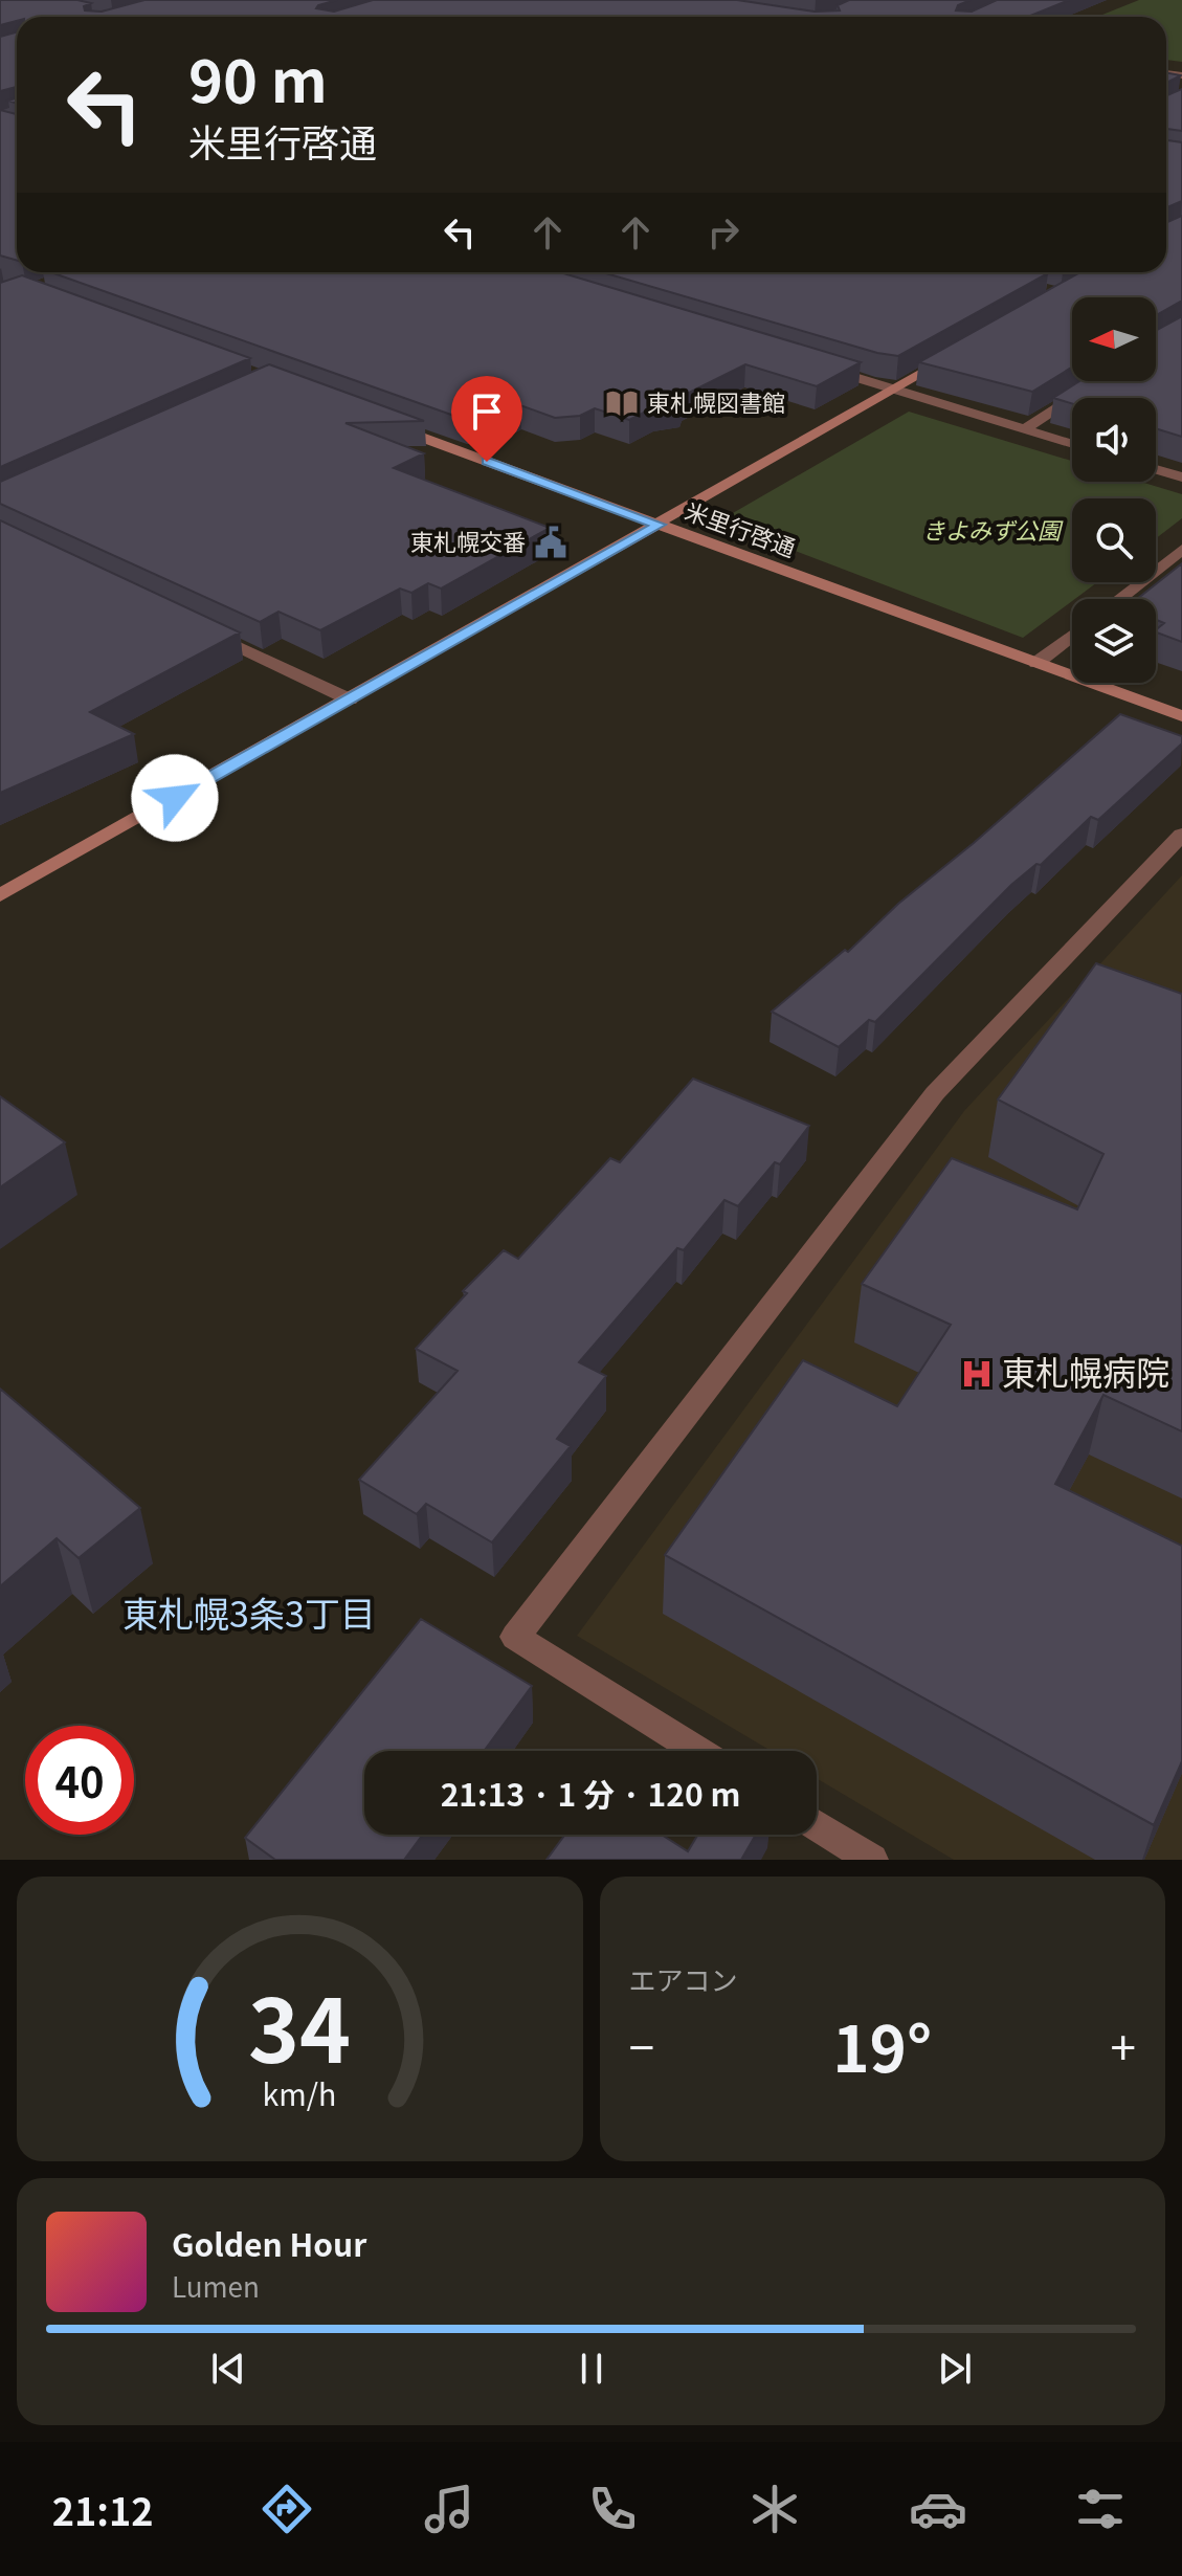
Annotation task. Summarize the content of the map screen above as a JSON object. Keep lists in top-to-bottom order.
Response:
{
  "streets": {
    "street": ["米里行啓通"]
  },
  "districts": ["東札幌3条3丁目"],
  "parks": ["きよみず公園"],
  "places": {
    "library": ["東札幌図書館"],
    "public building": ["東札幌交番"],
    "hospital": ["東札幌病院"]
  },
  "north": "left",
  "page": {
    "turn": ["90 m", "米里行啓通"],
    "limit": "40",
    "trip": "21:13 · 1 分 · 120 m",
    "tile": "エアコン",
    "heat": ["−", "19°", "+"],
    "song": ["Golden Hour", "Lumen"],
    "tabs": "21:12",
    "gauge": ["34", "km/h"]
  }
}
